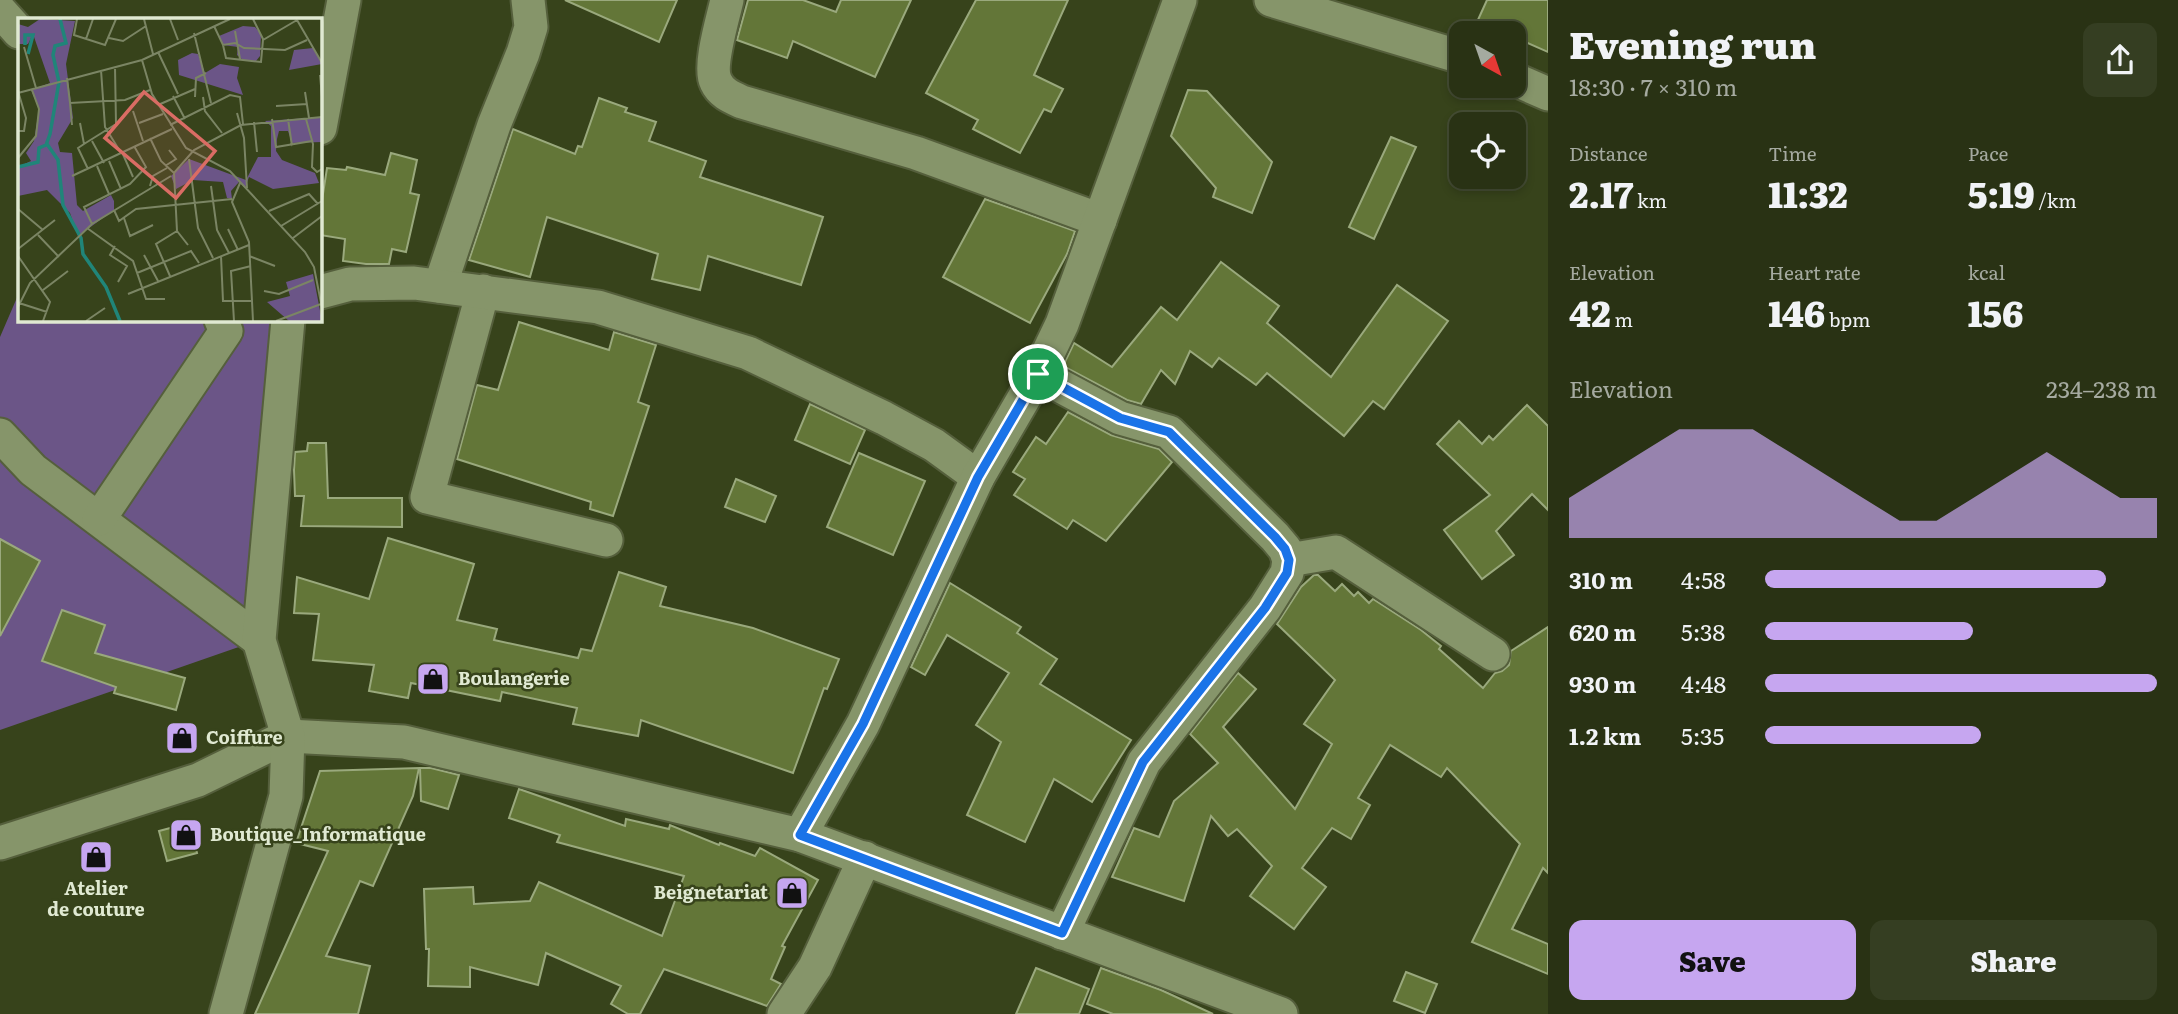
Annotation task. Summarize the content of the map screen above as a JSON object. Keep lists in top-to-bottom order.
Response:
{
  "places": {
    "shop": [
      "Boulangerie",
      "Coiffure",
      "Boutique_Informatique",
      "Atelier de couture",
      "Beignetariat"
    ]
  },
  "north": "bottom right",
  "page": {
    "heading": ["Evening run", "18:30 · 7 × 310 m"],
    "stats": [
      ["Distance", "2.17 km"],
      ["Time", "11:32"],
      ["Pace", "5:19 /km"],
      ["Elevation", "42 m"],
      ["Heart rate", "146 bpm"],
      ["kcal", "156"]
    ],
    "chart": ["Elevation", "234–238 m"],
    "list": [
      {
        "name": "310 m",
        "note": "4:58"
      },
      {
        "name": "620 m",
        "note": "5:38"
      },
      {
        "name": "930 m",
        "note": "4:48"
      },
      {
        "name": "1.2 km",
        "note": "5:35"
      }
    ],
    "buttons": ["Save", "Share"]
  }
}
